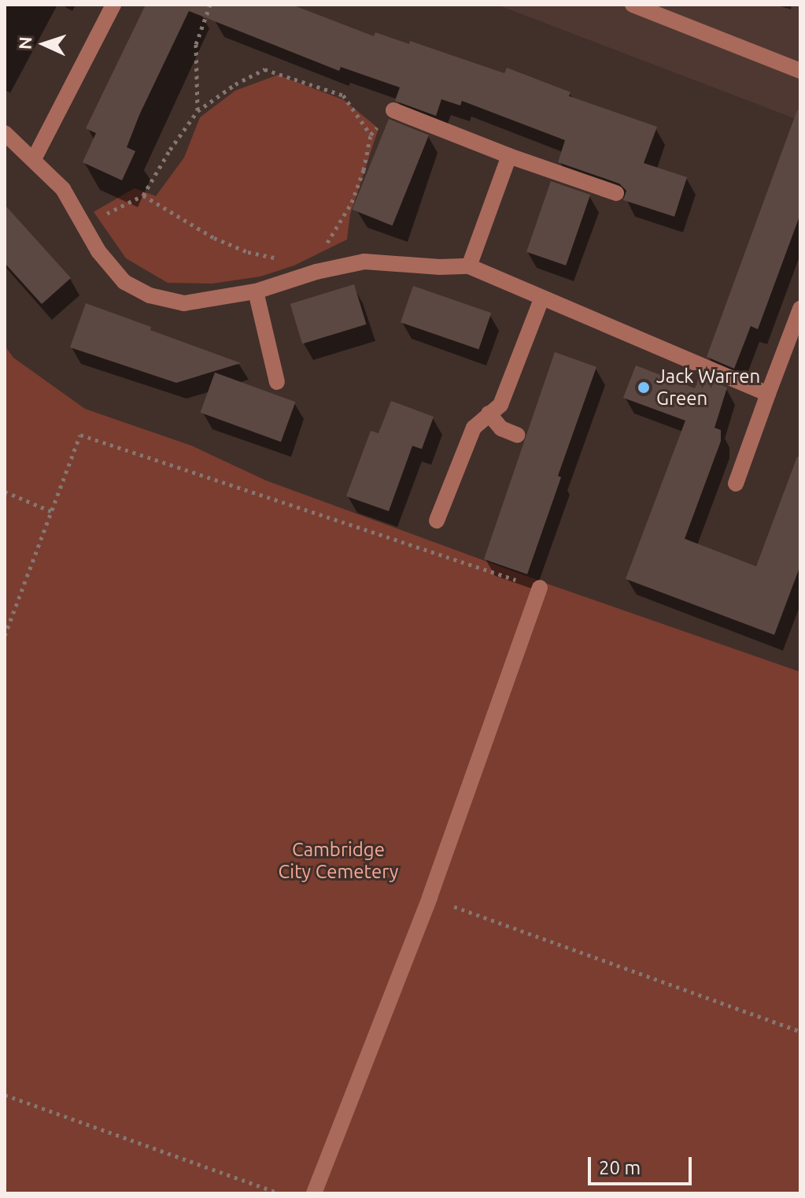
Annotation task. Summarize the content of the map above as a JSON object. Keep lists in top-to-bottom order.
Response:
{
  "parks": ["Cambridge City Cemetery"],
  "places": ["Jack Warren Green"],
  "scale_bar": "20 m",
  "north": "left"
}
